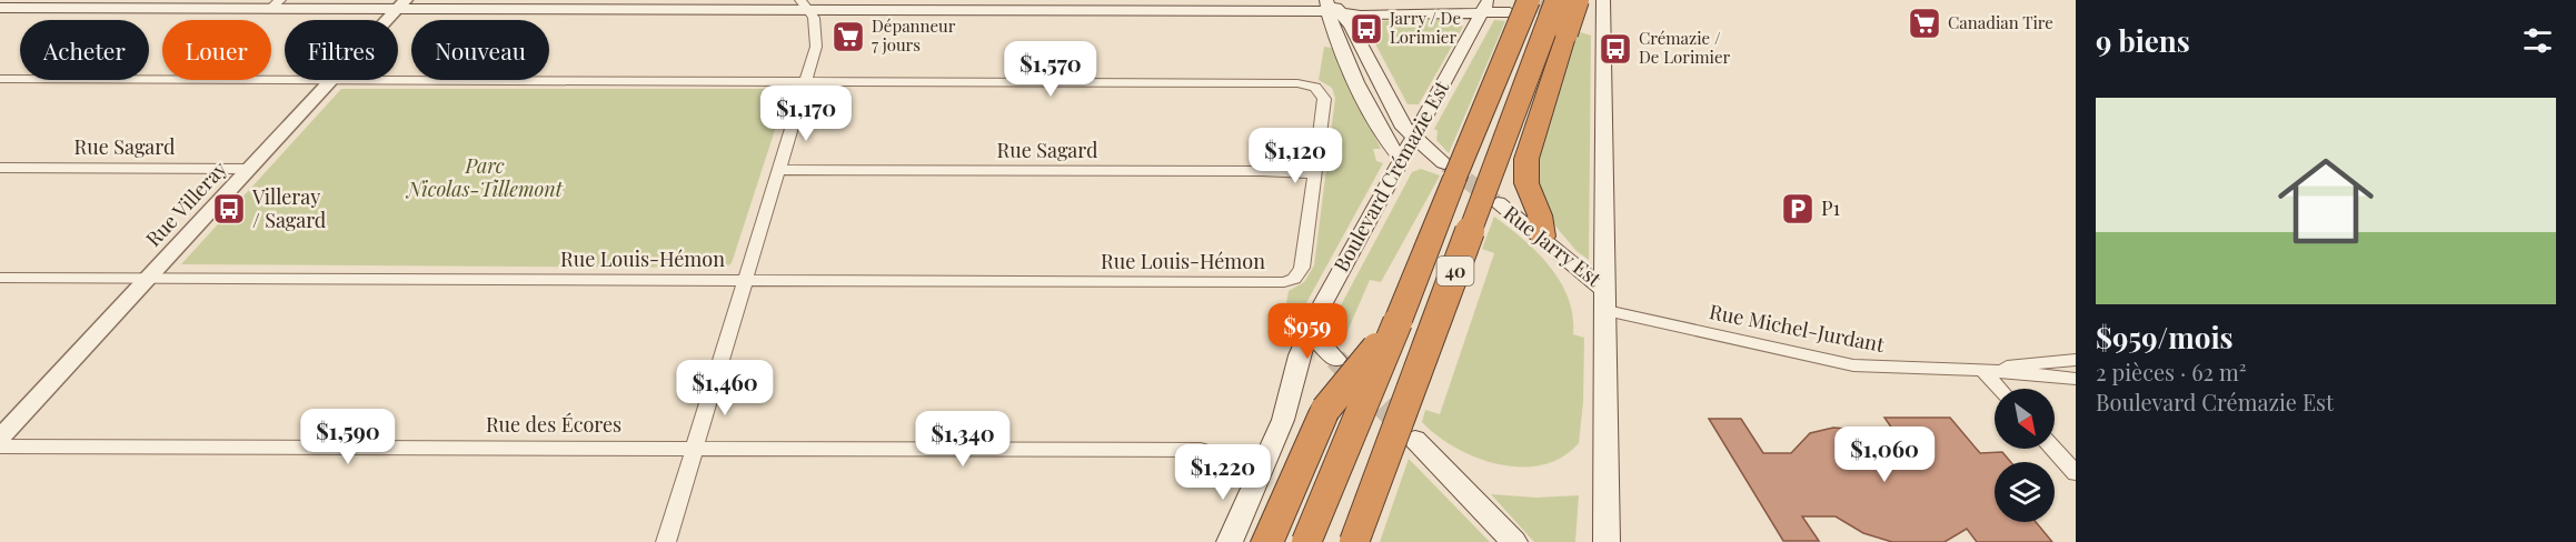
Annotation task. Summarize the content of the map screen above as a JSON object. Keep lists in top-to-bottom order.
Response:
{
  "streets": {
    "highway": ["40"],
    "main road": ["Boulevard Crémazie Est", "Rue Jarry Est"],
    "street": [
      "Rue Sagard",
      "Rue Villeray",
      "Rue Louis-Hémon",
      "Rue Michel-Jurdant",
      "Rue des Écores"
    ]
  },
  "crossings": [
    ["Rue Sagard", "Rue Villeray"],
    ["Rue Sagard", "Rue Louis-Hémon"],
    ["Boulevard Crémazie Est", "Rue des Écores"],
    ["Rue Villeray", "Rue Louis-Hémon"],
    ["Rue Jarry Est", "Rue Michel-Jurdant"]
  ],
  "parks": ["Parc Nicolas-Tillemont"],
  "places": {
    "supermarket": ["Canadian Tire", "Dépanneur 7 jours"],
    "bus stop": ["Jarry / De Lorimier", "Crémazie / De Lorimier", "Villeray / Sagard"],
    "parking": ["P1"]
  },
  "north": "bottom right",
  "page": {
    "heading": "9 biens",
    "chip": [
      "Acheter",
      "Louer",
      "Filtres",
      "Nouveau"
    ],
    "price": [
      "$1,570",
      "$1,170",
      "$1,120",
      "$959",
      "$1,460",
      "$1,590",
      "$1,340",
      "$1,060",
      "$1,220"
    ],
    "list": [
      {
        "name": "$959/mois",
        "note": "2 pièces · 62 m² · Boulevard Crémazie Est"
      }
    ]
  }
}
